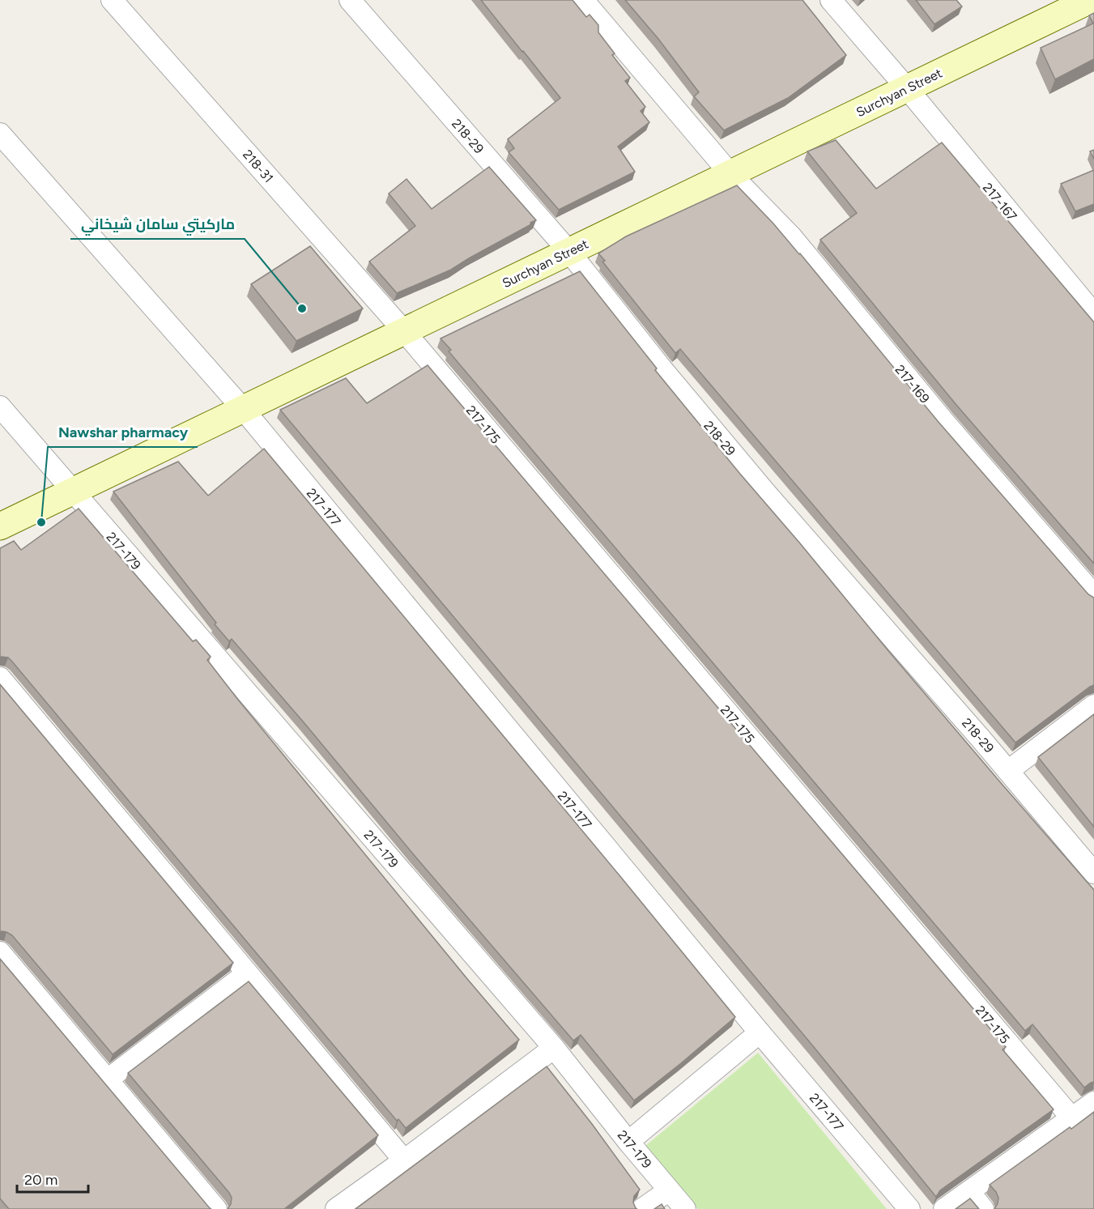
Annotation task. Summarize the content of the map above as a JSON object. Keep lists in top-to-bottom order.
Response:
{
  "streets": {
    "street": [
      "Surchyan Street",
      "218-29",
      "218-31",
      "217-167",
      "217-169",
      "217-175",
      "217-177",
      "217-179"
    ]
  },
  "crossings": [
    ["Surchyan Street", "218-29"],
    ["Surchyan Street", "218-31"],
    ["Surchyan Street", "217-167"],
    ["Surchyan Street", "217-169"],
    ["Surchyan Street", "217-175"],
    ["Surchyan Street", "217-177"],
    ["Surchyan Street", "217-179"],
    ["218-31", "217-175"]
  ],
  "places": ["ماركيتي سامان شيخاني", "Nawshar pharmacy"],
  "scale_bar": "20 m"
}
